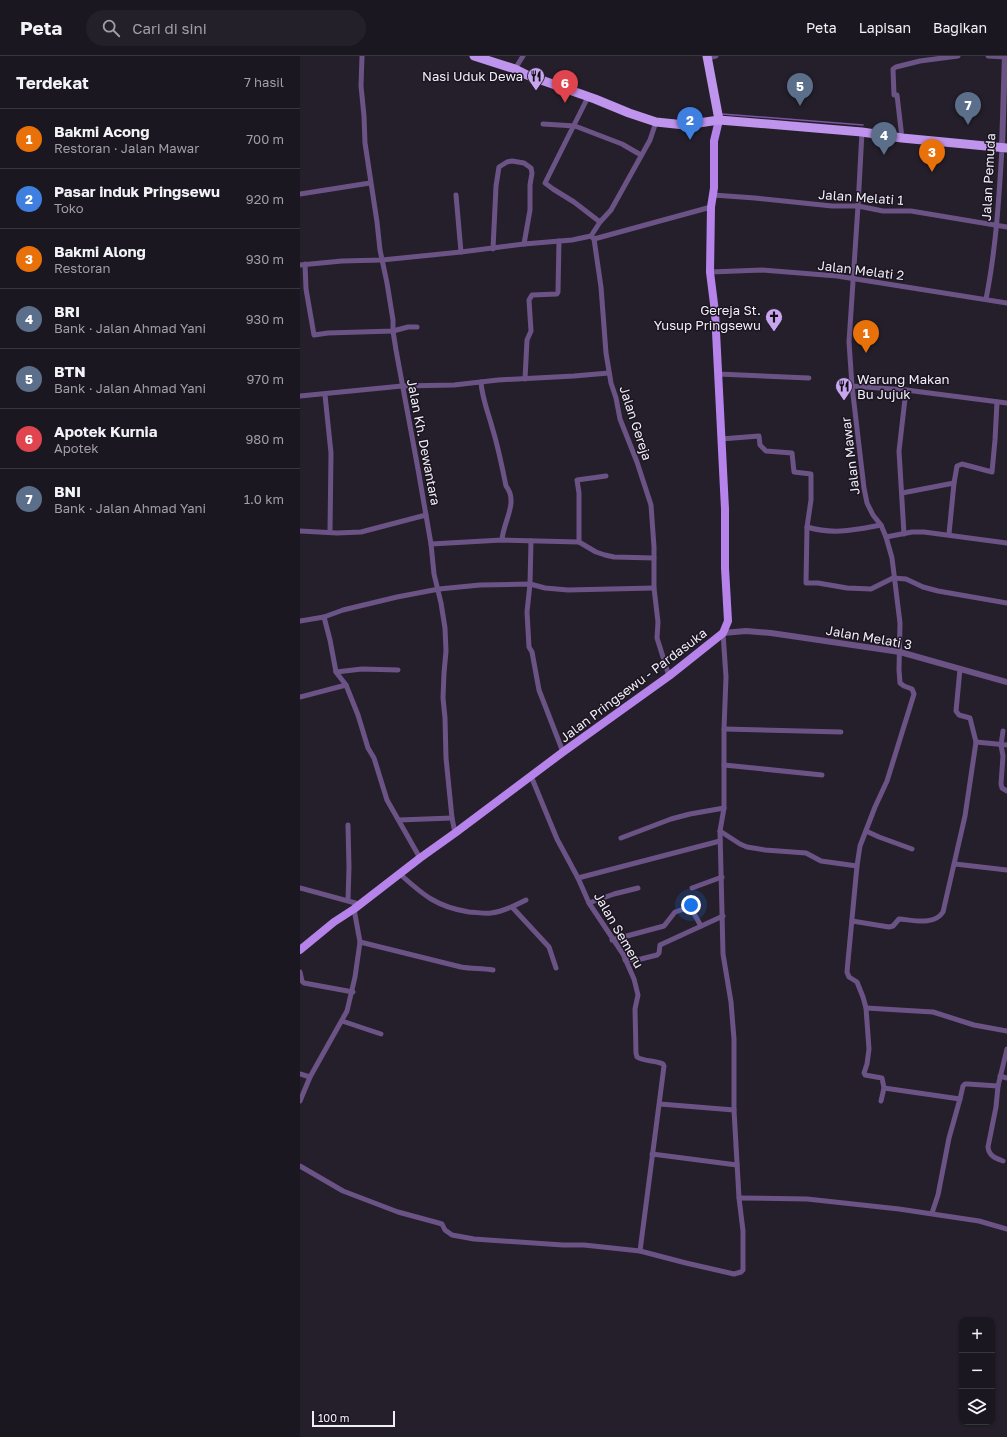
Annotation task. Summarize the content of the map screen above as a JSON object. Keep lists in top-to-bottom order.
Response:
{
  "streets": {
    "main road": ["Jalan Pringsewu - Pardasuka"],
    "street": [
      "Jalan Pemuda",
      "Jalan Melati 1",
      "Jalan Melati 2",
      "Jalan Gereja",
      "Jalan Kh. Dewantara",
      "Jalan Mawar",
      "Jalan Melati 3",
      "Jalan Semeru"
    ]
  },
  "crossings": [
    ["Jalan Pemuda", "Jalan Melati 1"],
    ["Jalan Pemuda", "Jalan Melati 2"],
    ["Jalan Melati 1", "Jalan Mawar"],
    ["Jalan Melati 1", "Jalan Pringsewu - Pardasuka"],
    ["Jalan Melati 2", "Jalan Mawar"],
    ["Jalan Melati 2", "Jalan Pringsewu - Pardasuka"],
    ["Jalan Gereja", "Jalan Pringsewu - Pardasuka"],
    ["Jalan Kh. Dewantara", "Jalan Pringsewu - Pardasuka"],
    ["Jalan Mawar", "Jalan Melati 3"],
    ["Jalan Melati 3", "Jalan Pringsewu - Pardasuka"],
    ["Jalan Pringsewu - Pardasuka", "Jalan Semeru"]
  ],
  "places": {
    "restaurant": ["Nasi Uduk Dewa", "Warung Makan Bu Jujuk"],
    "church": ["Gereja St. Yusup Pringsewu"]
  },
  "scale_bar": "100 m",
  "page": {
    "header": "Peta",
    "search": "Cari di sini",
    "nav": ["Peta", "Lapisan", "Bagikan"],
    "heading": ["Terdekat", "7 hasil"],
    "pins": [
      "6",
      "5",
      "7",
      "2",
      "4",
      "3",
      "1"
    ],
    "list": [
      {
        "mark": "1",
        "name": "Bakmi Acong",
        "note": "Restoran · Jalan Mawar",
        "value": "700 m"
      },
      {
        "mark": "2",
        "name": "Pasar induk Pringsewu",
        "note": "Toko",
        "value": "920 m"
      },
      {
        "mark": "3",
        "name": "Bakmi Along",
        "note": "Restoran",
        "value": "930 m"
      },
      {
        "mark": "4",
        "name": "BRI",
        "note": "Bank · Jalan Ahmad Yani",
        "value": "930 m"
      },
      {
        "mark": "5",
        "name": "BTN",
        "note": "Bank · Jalan Ahmad Yani",
        "value": "970 m"
      },
      {
        "mark": "6",
        "name": "Apotek Kurnia",
        "note": "Apotek",
        "value": "980 m"
      },
      {
        "mark": "7",
        "name": "BNI",
        "note": "Bank · Jalan Ahmad Yani",
        "value": "1.0 km"
      }
    ],
    "map_buttons": ["+", "−"],
    "scale": "100 m"
  }
}
